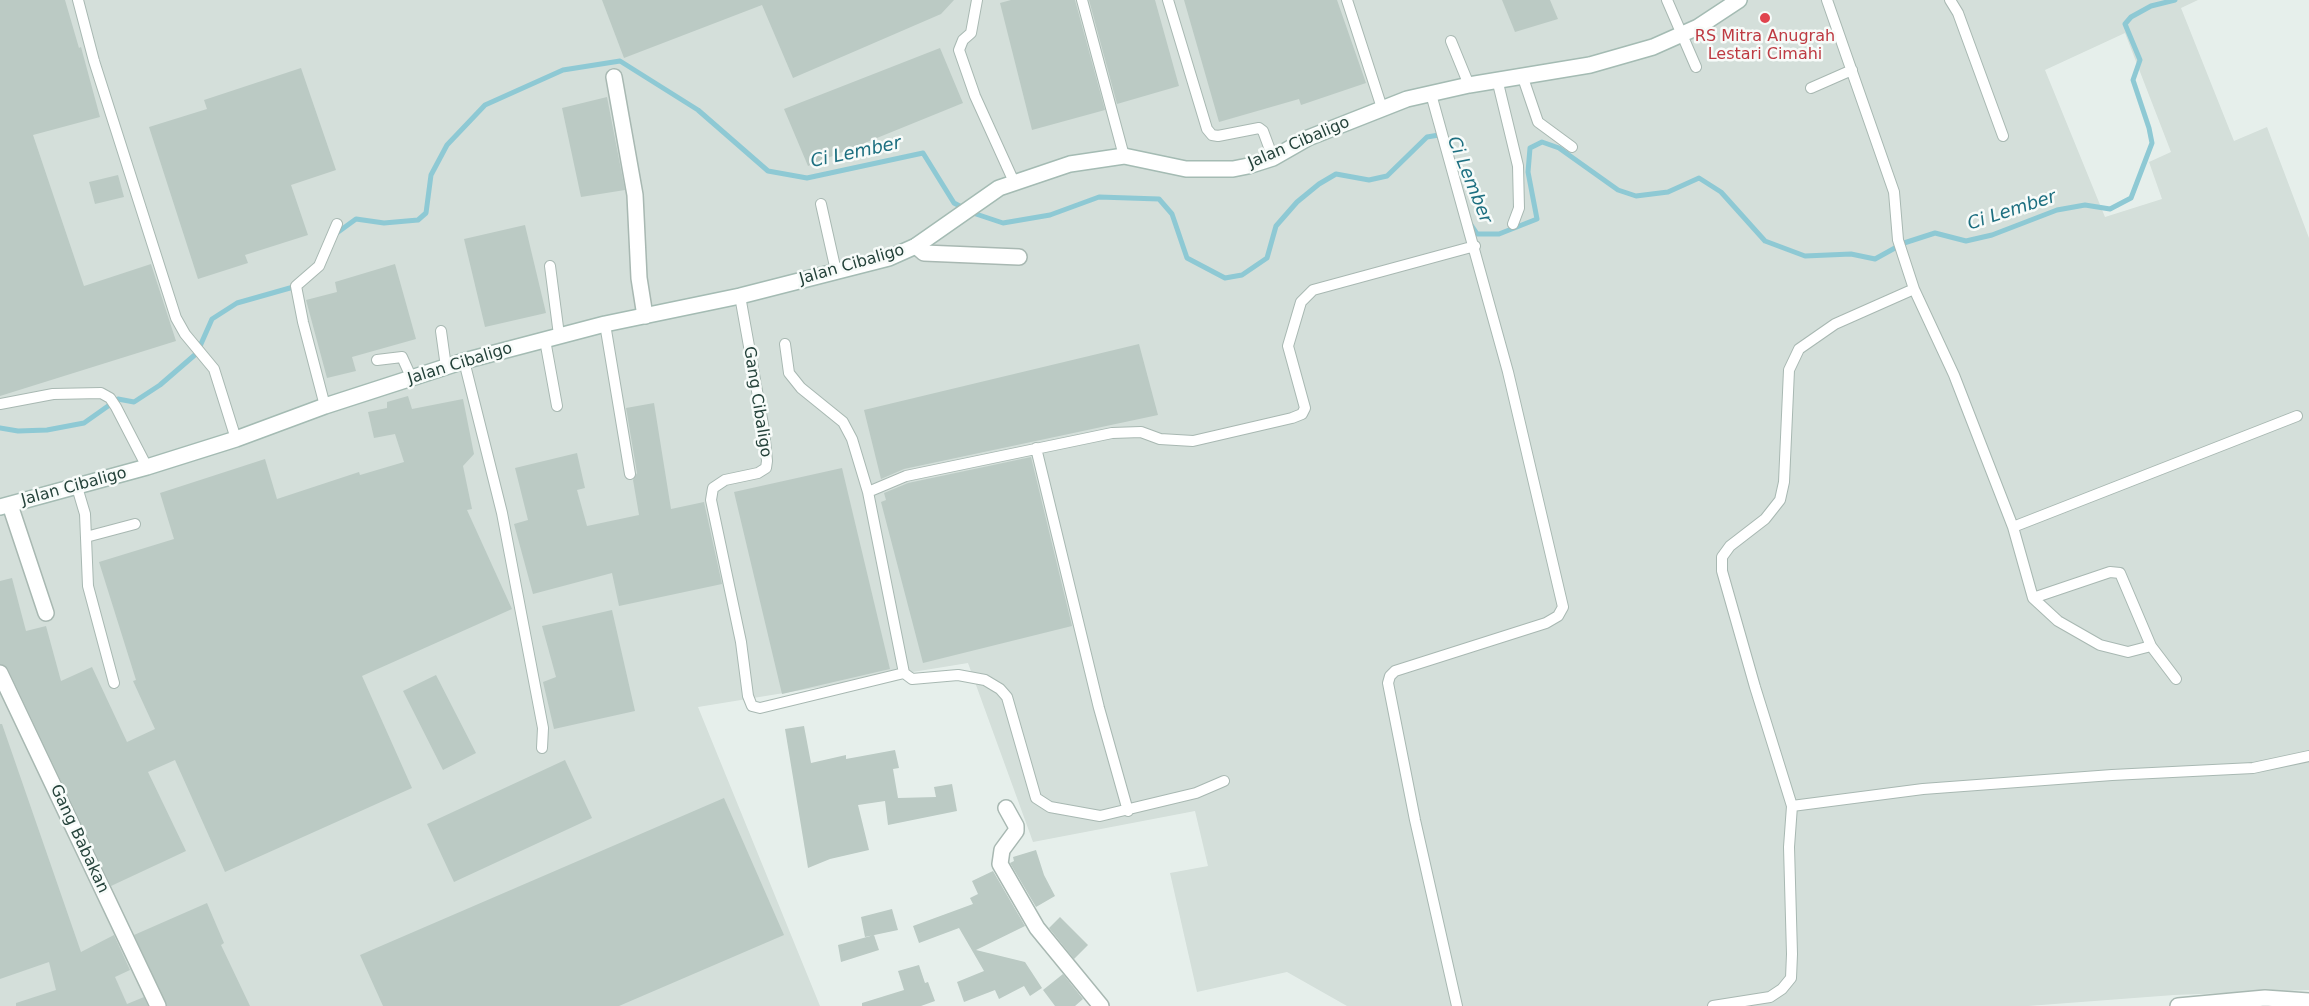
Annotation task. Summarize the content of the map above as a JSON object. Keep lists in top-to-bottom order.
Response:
{
  "streets": {
    "main road": ["Jalan Cibaligo", "Gang Babakan"],
    "lane": ["Gang Cibaligo"]
  },
  "crossings": [
    ["Jalan Cibaligo", "Gang Cibaligo"]
  ],
  "water": ["Ci Lember"],
  "places": ["RS Mitra Anugrah Lestari Cimahi"]
}
